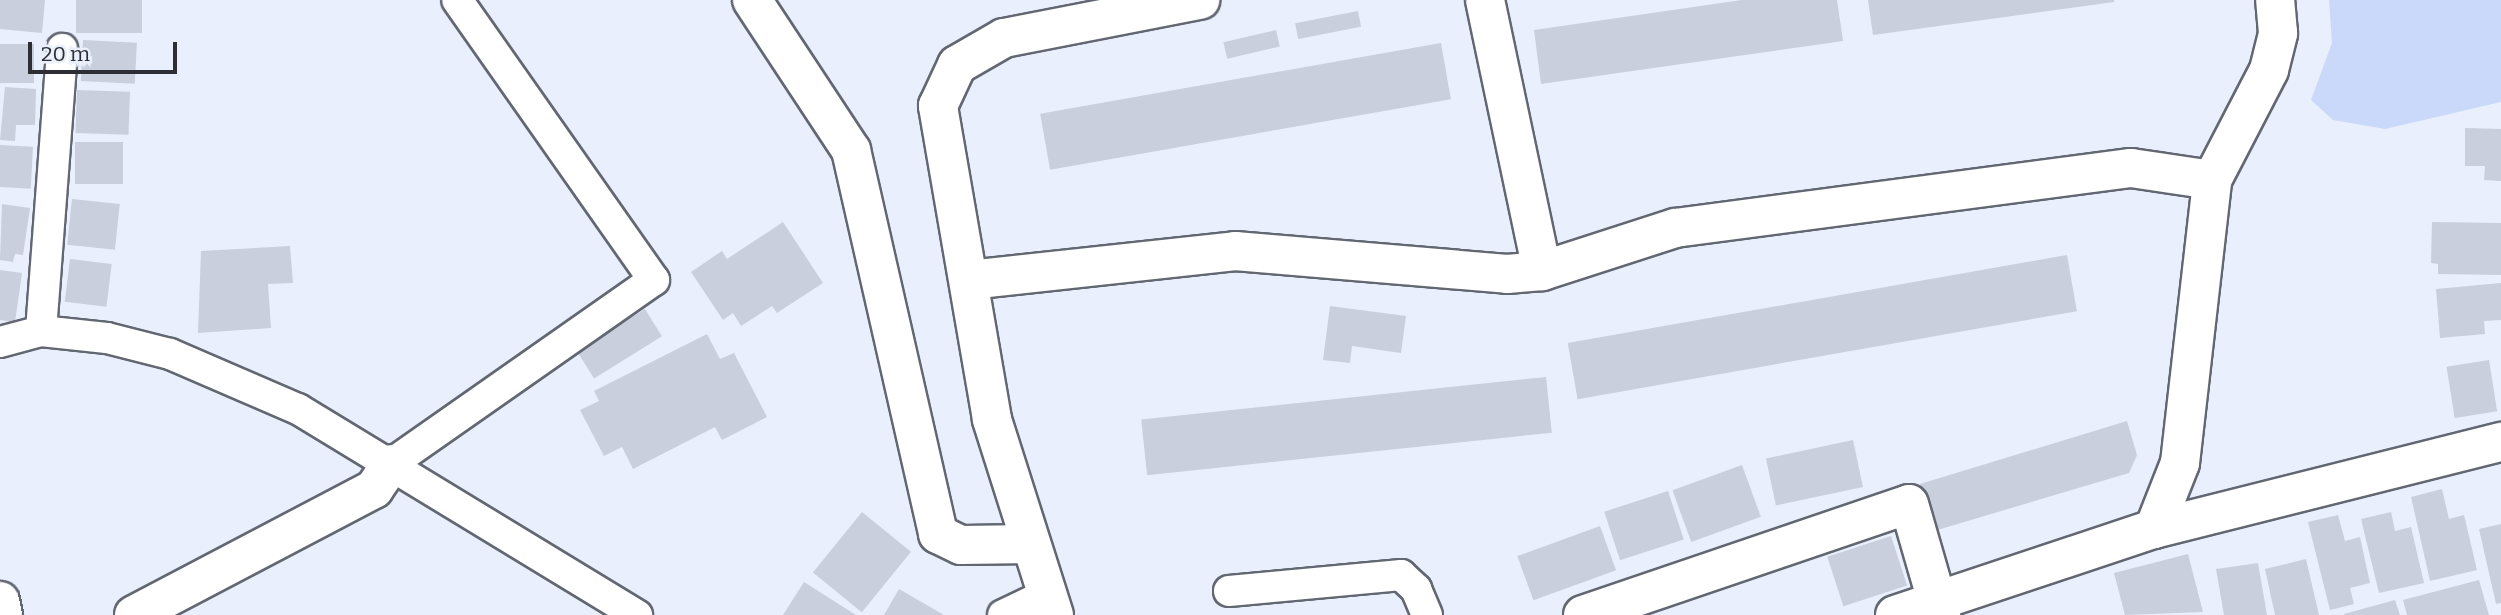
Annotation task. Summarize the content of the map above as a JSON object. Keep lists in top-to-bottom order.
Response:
{
  "scale_bar": "20 m"
}
